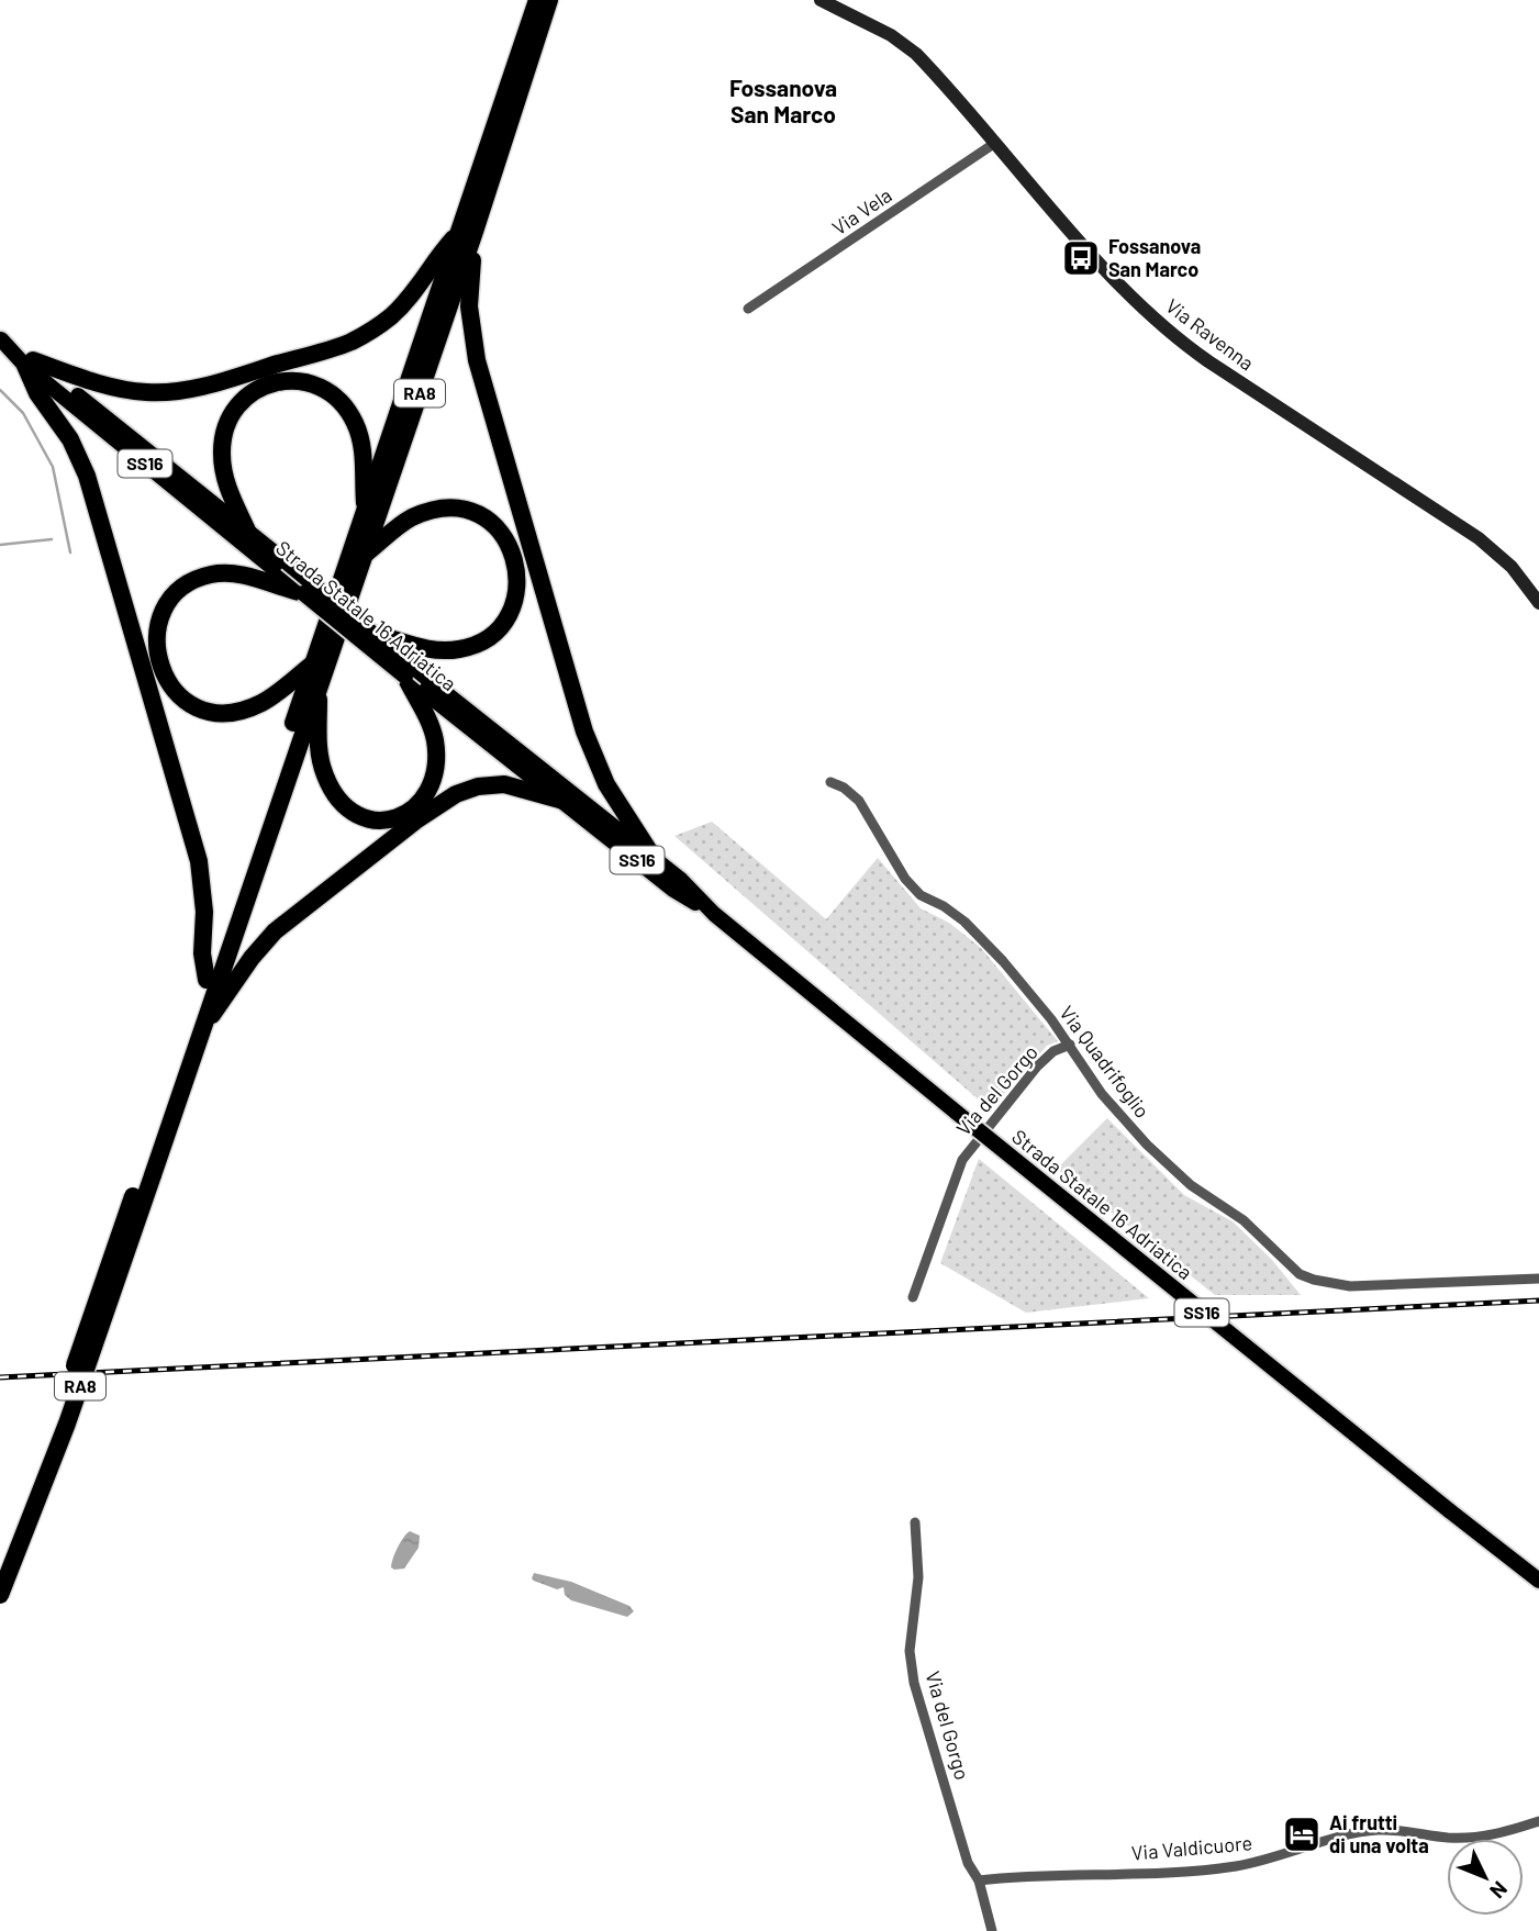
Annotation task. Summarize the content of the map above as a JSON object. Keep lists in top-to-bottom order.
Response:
{
  "streets": {
    "highway": ["RA8"],
    "main road": ["Via Ravenna", "SS16", "Strada Statale 16 Adriatica"],
    "street": [
      "Via Vela",
      "Via Quadrifoglio",
      "Via del Gorgo",
      "Via Valdicuore"
    ]
  },
  "crossings": [
    ["Via Vela", "Via Ravenna"],
    ["Via Quadrifoglio", "Via del Gorgo"],
    ["Via del Gorgo", "Via Valdicuore"]
  ],
  "districts": ["Fossanova San Marco"],
  "places": {
    "bus stop": ["Fossanova San Marco"],
    "hotel": ["Ai frutti di una volta"]
  },
  "north": "bottom right"
}
